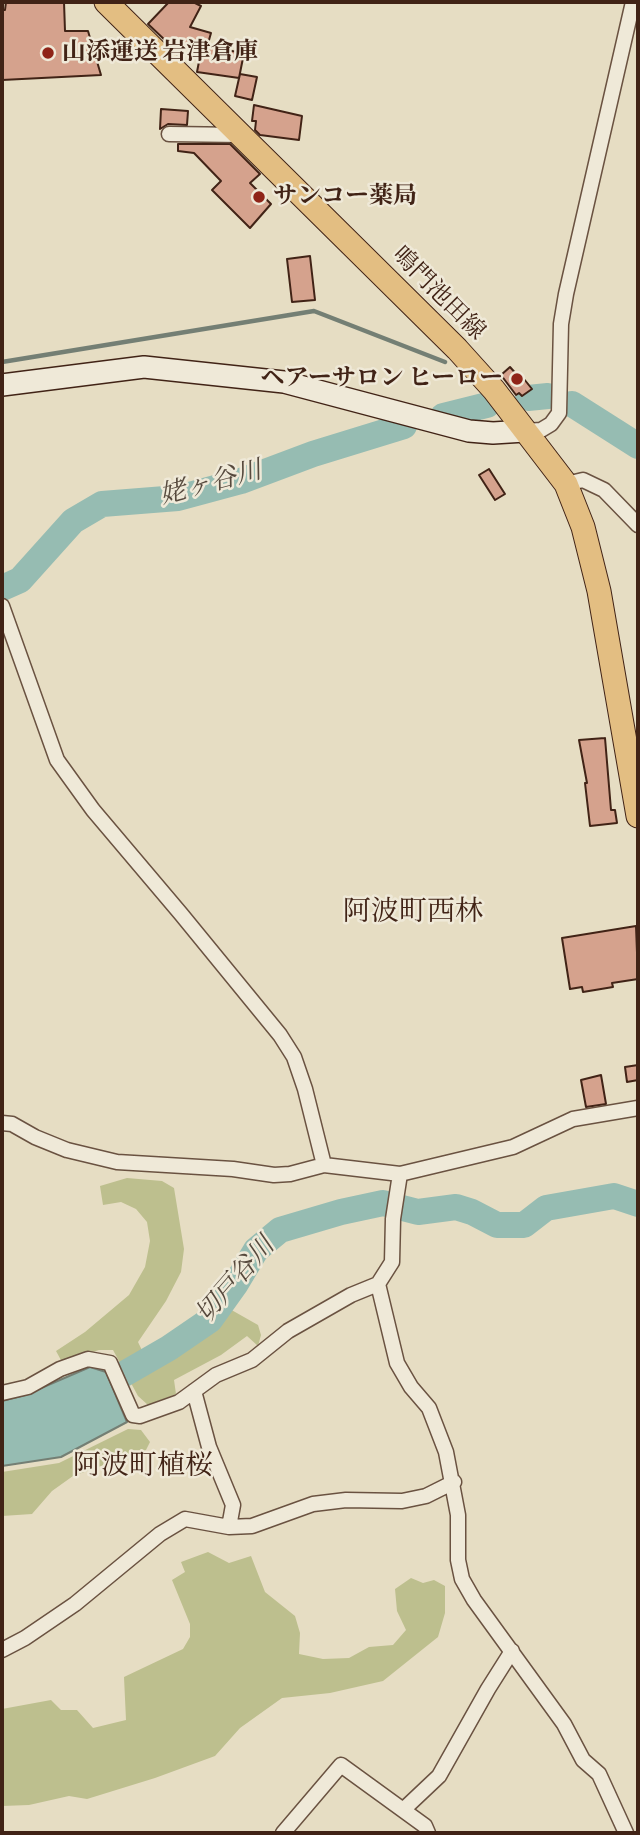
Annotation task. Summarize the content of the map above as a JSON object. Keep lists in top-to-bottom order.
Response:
{
  "streets": {
    "main road": ["鳴門池田線"]
  },
  "districts": ["阿波町西林", "阿波町植桜"],
  "water": ["姥ヶ谷川", "切戸谷川"],
  "places": ["山添運送 岩津倉庫", "サンコー薬局", "ヘアーサロン ヒーロー"]
}
